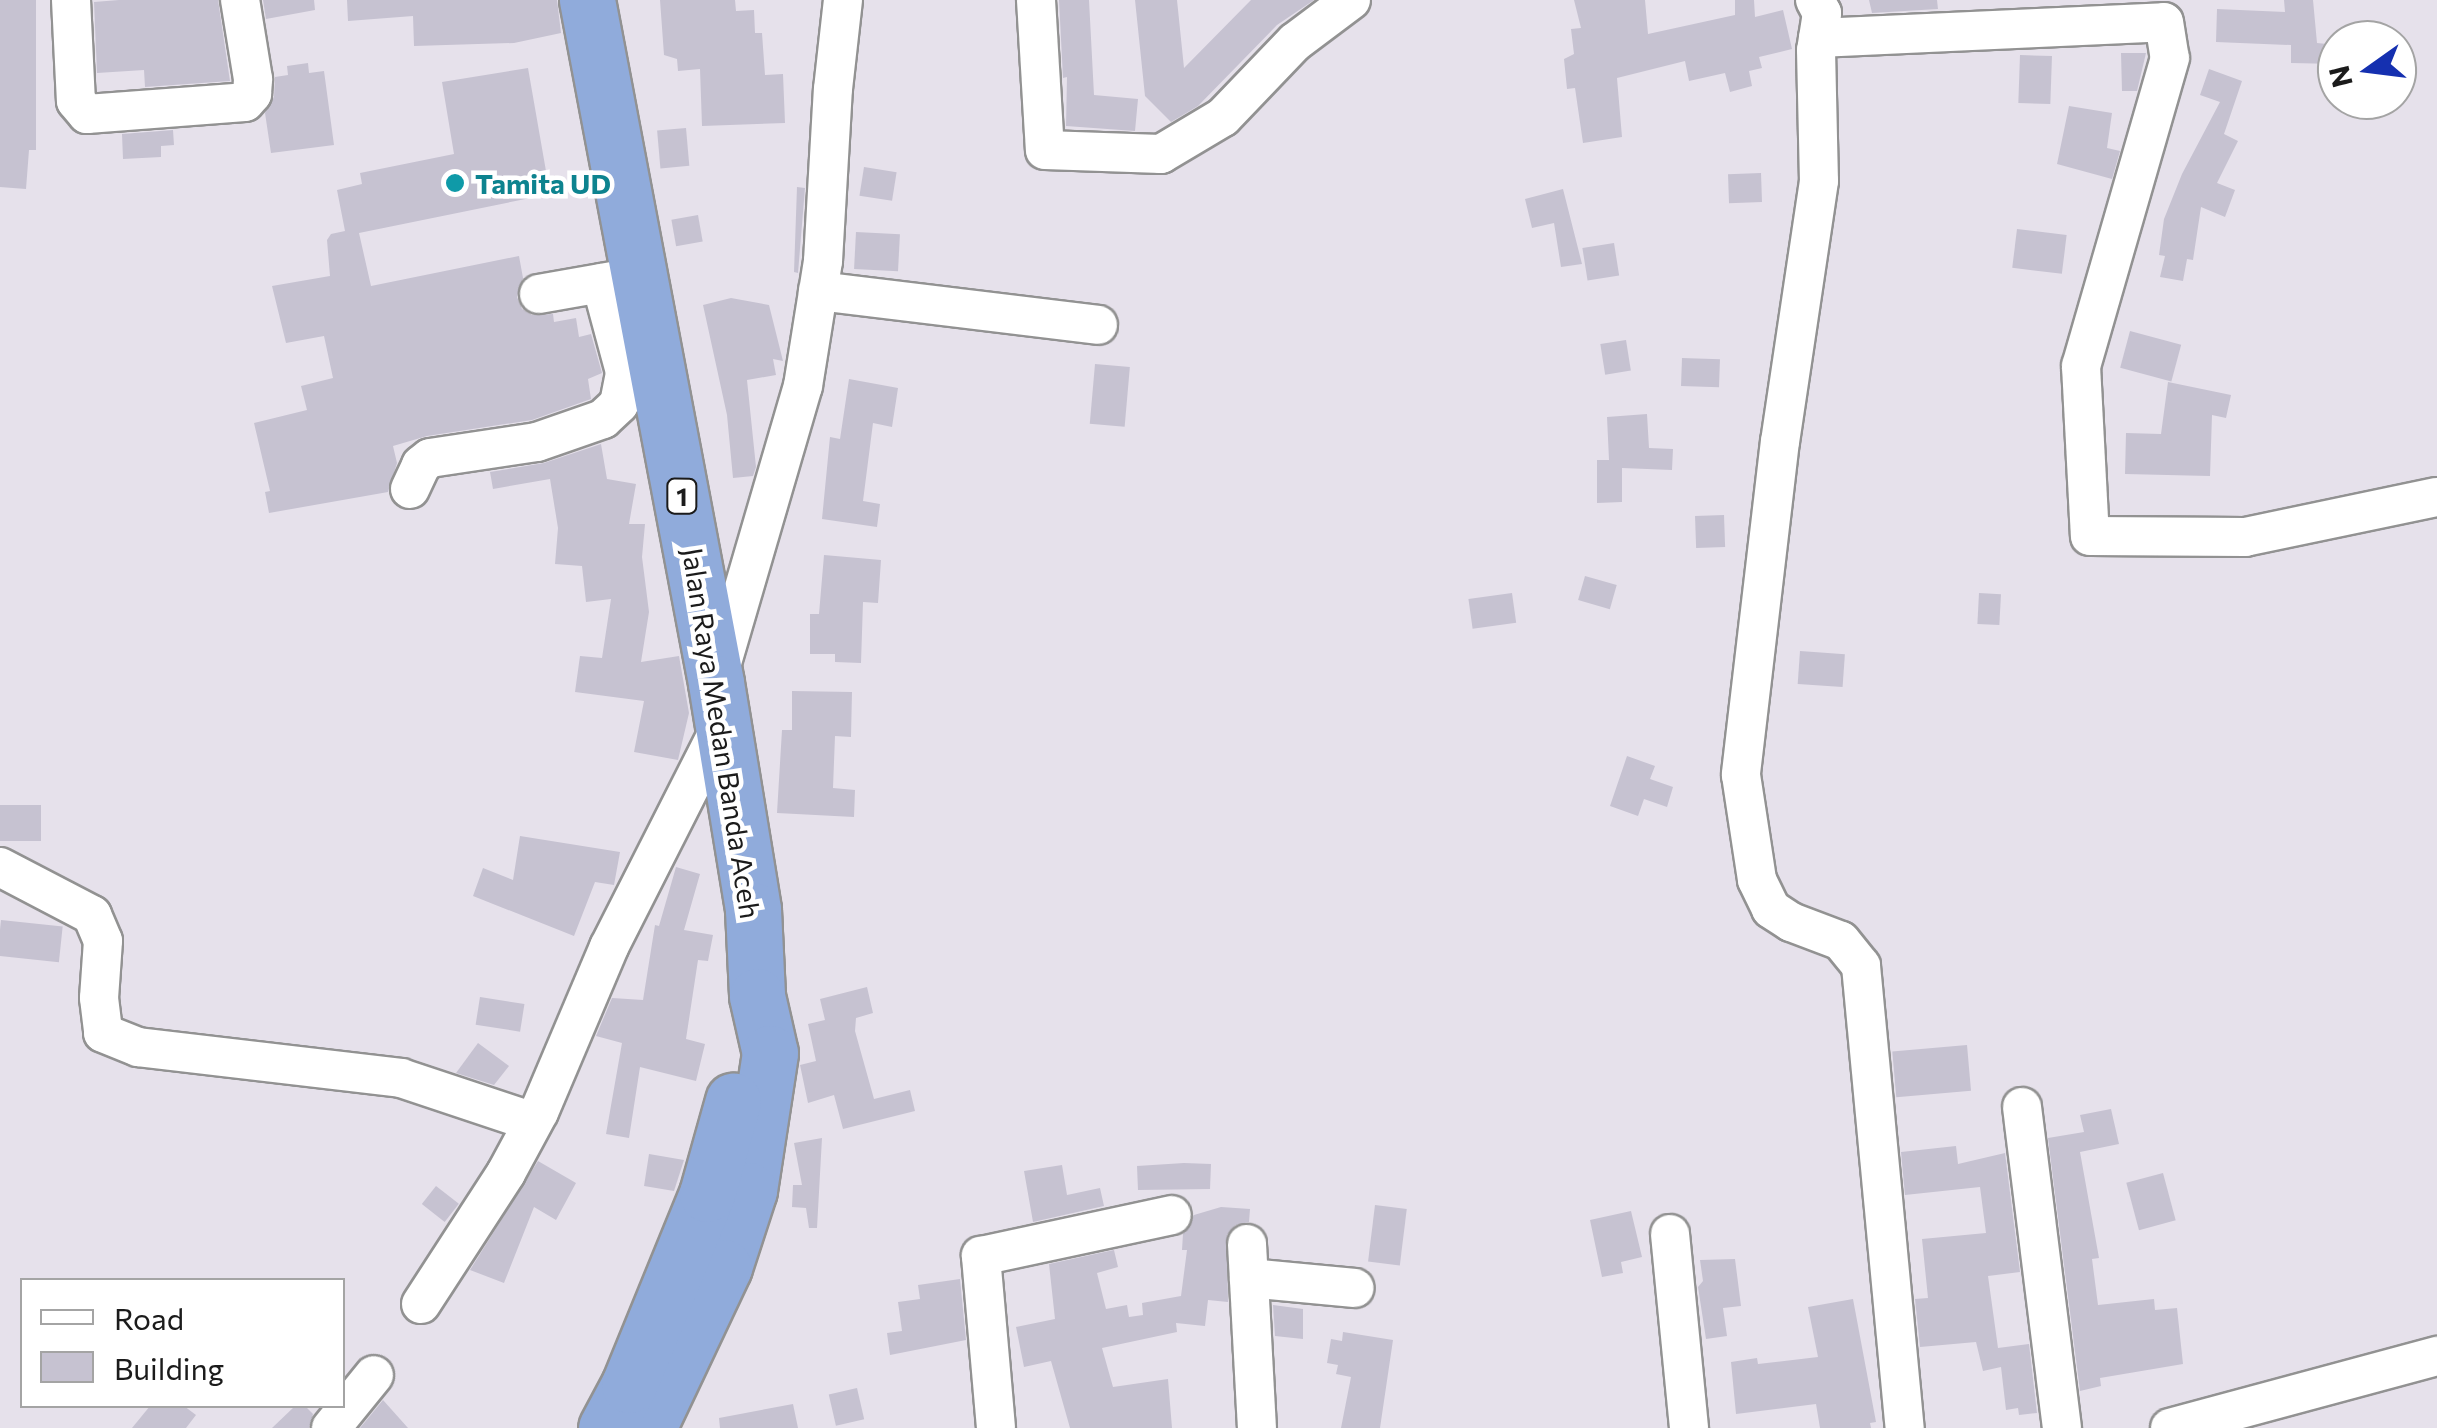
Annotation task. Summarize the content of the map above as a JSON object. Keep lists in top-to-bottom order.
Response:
{
  "streets": {
    "highway": ["1", "Jalan Raya Medan Banda Aceh"]
  },
  "places": ["Tamita UD"],
  "legend": ["Road", "Building"],
  "north": "left"
}
